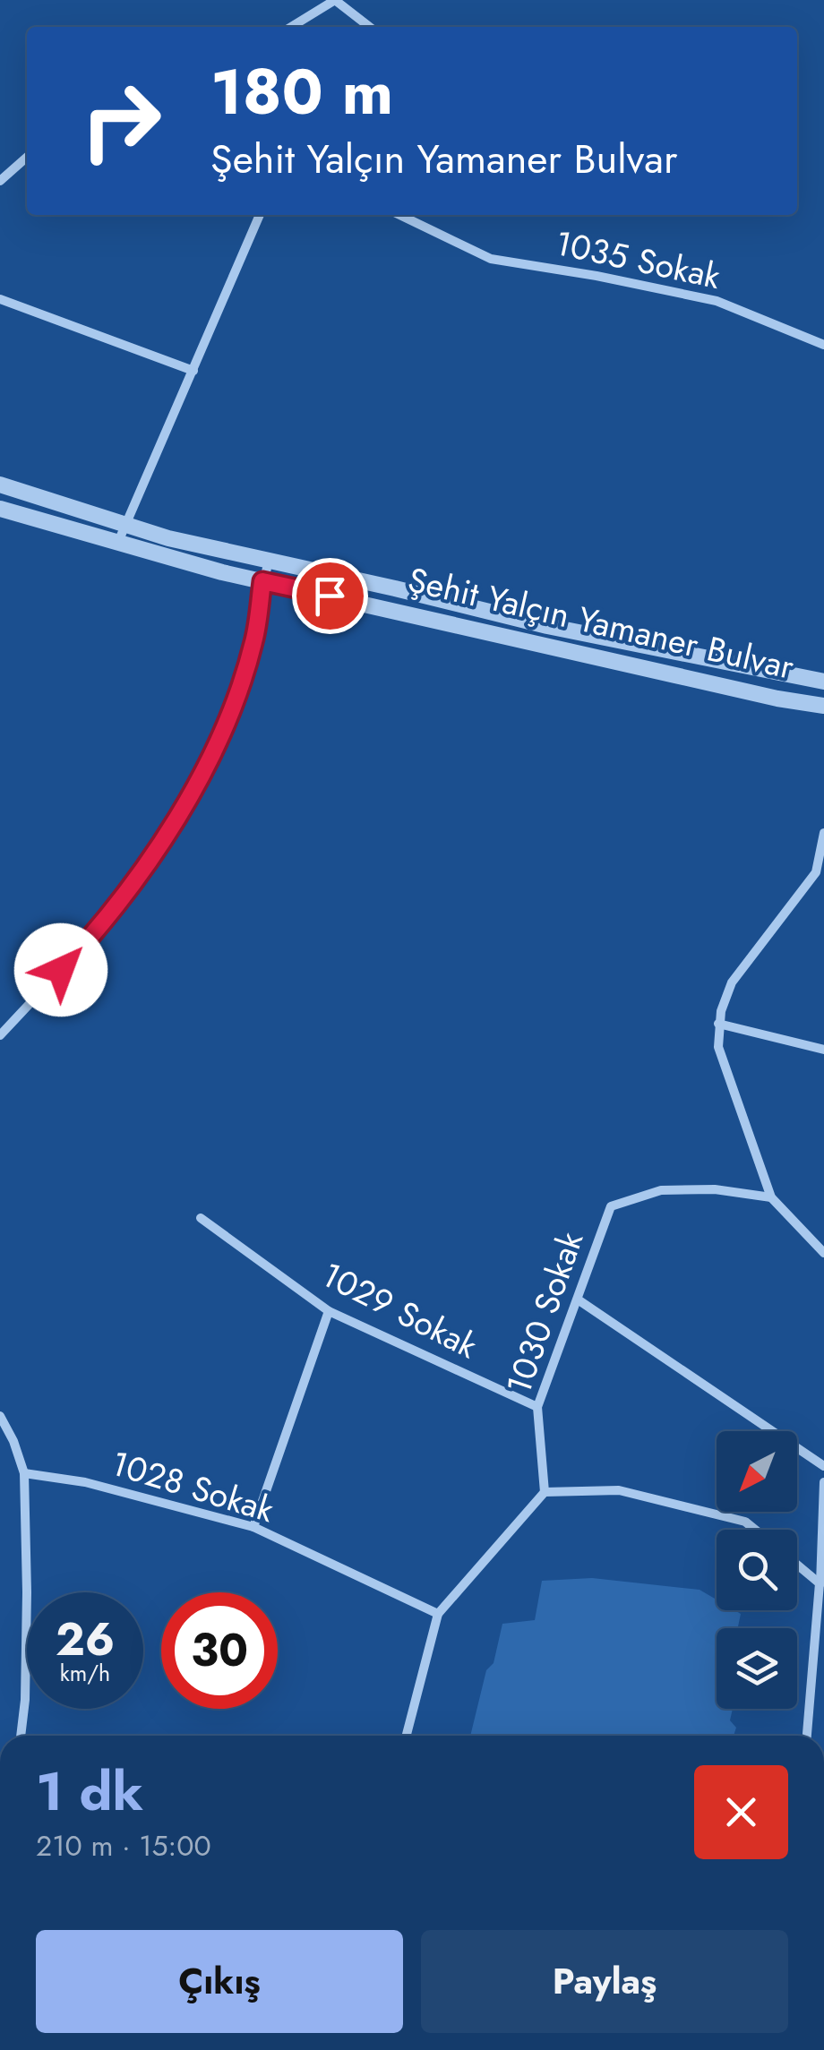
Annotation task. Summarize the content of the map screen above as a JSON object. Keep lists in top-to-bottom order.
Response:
{
  "streets": {
    "street": [
      "1035 Sokak",
      "Şehit Yalçın Yamaner Bulvar",
      "1029 Sokak",
      "1030 Sokak",
      "1028 Sokak"
    ]
  },
  "crossings": [
    ["1029 Sokak", "1030 Sokak"]
  ],
  "north": "bottom left",
  "page": {
    "turn": ["180 m", "Şehit Yalçın Yamaner Bulvar"],
    "speed": "26 km/h",
    "limit": "30",
    "heading": ["1 dk", "210 m · 15:00"],
    "buttons": ["Çıkış", "Paylaş"]
  }
}
